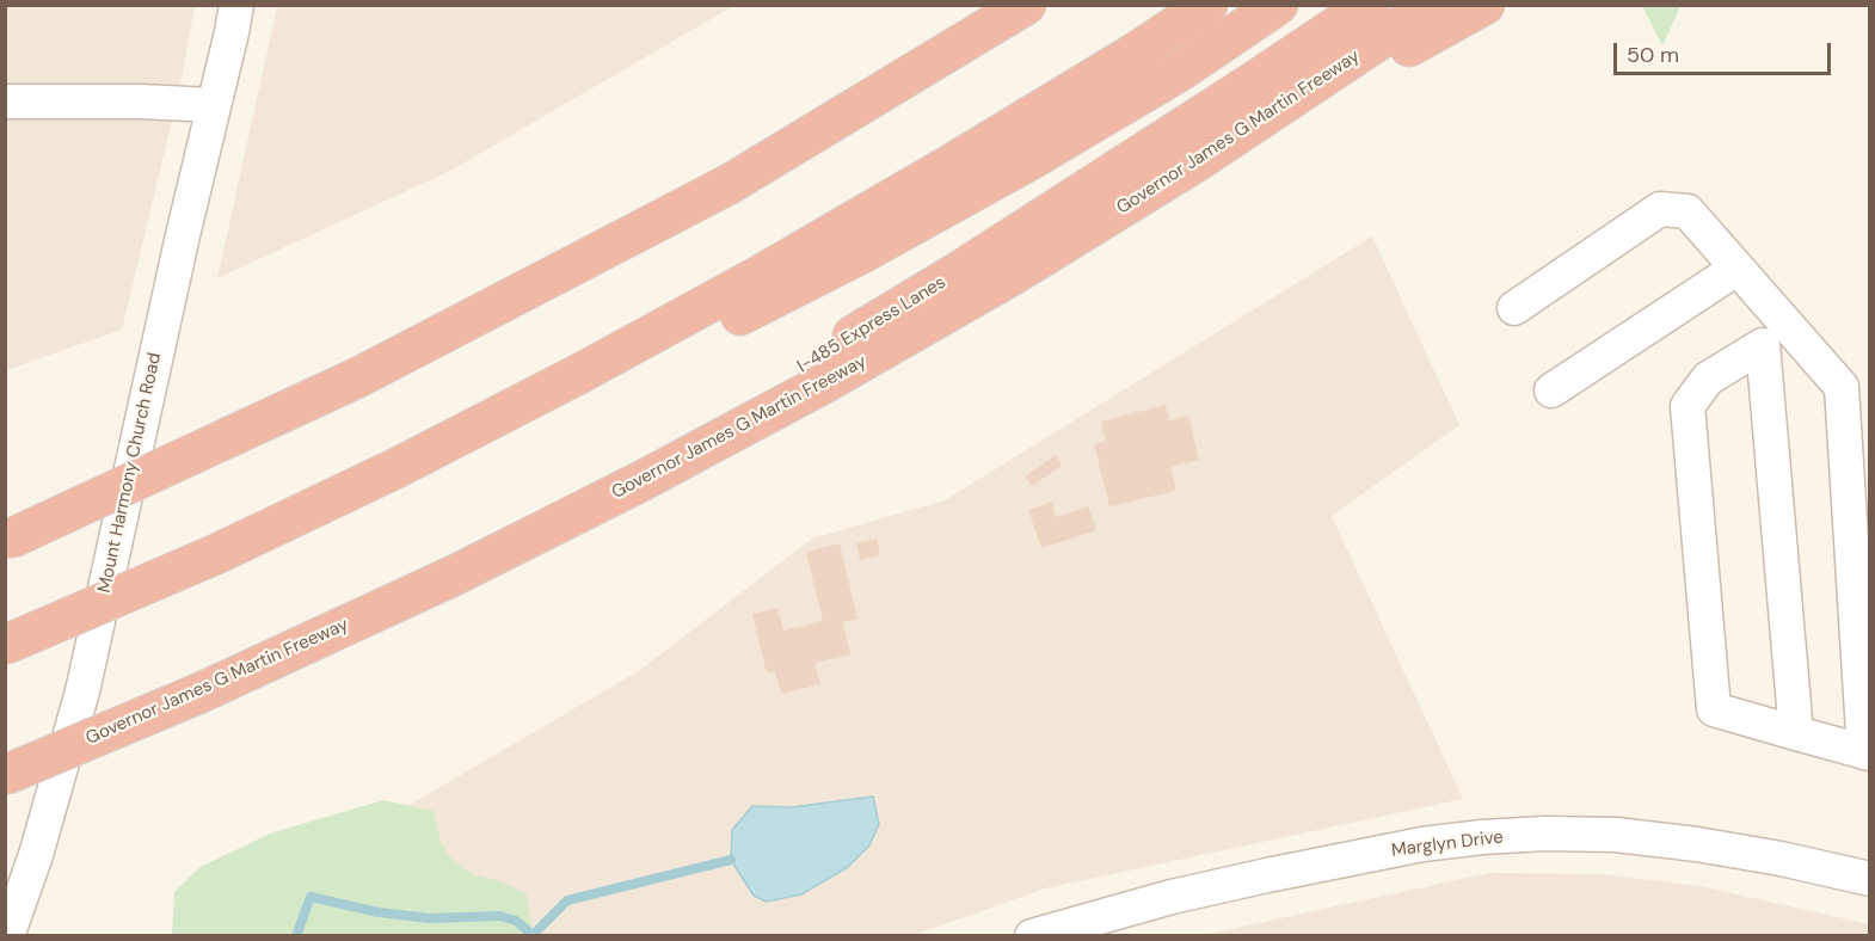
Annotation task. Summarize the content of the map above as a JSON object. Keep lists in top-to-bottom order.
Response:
{
  "streets": {
    "highway": ["Governor James G Martin Freeway", "I-485 Express Lanes"],
    "street": ["Mount Harmony Church Road", "Marglyn Drive"]
  },
  "crossings": [
    ["Governor James G Martin Freeway", "I-485 Express Lanes"]
  ],
  "scale_bar": "50 m"
}
